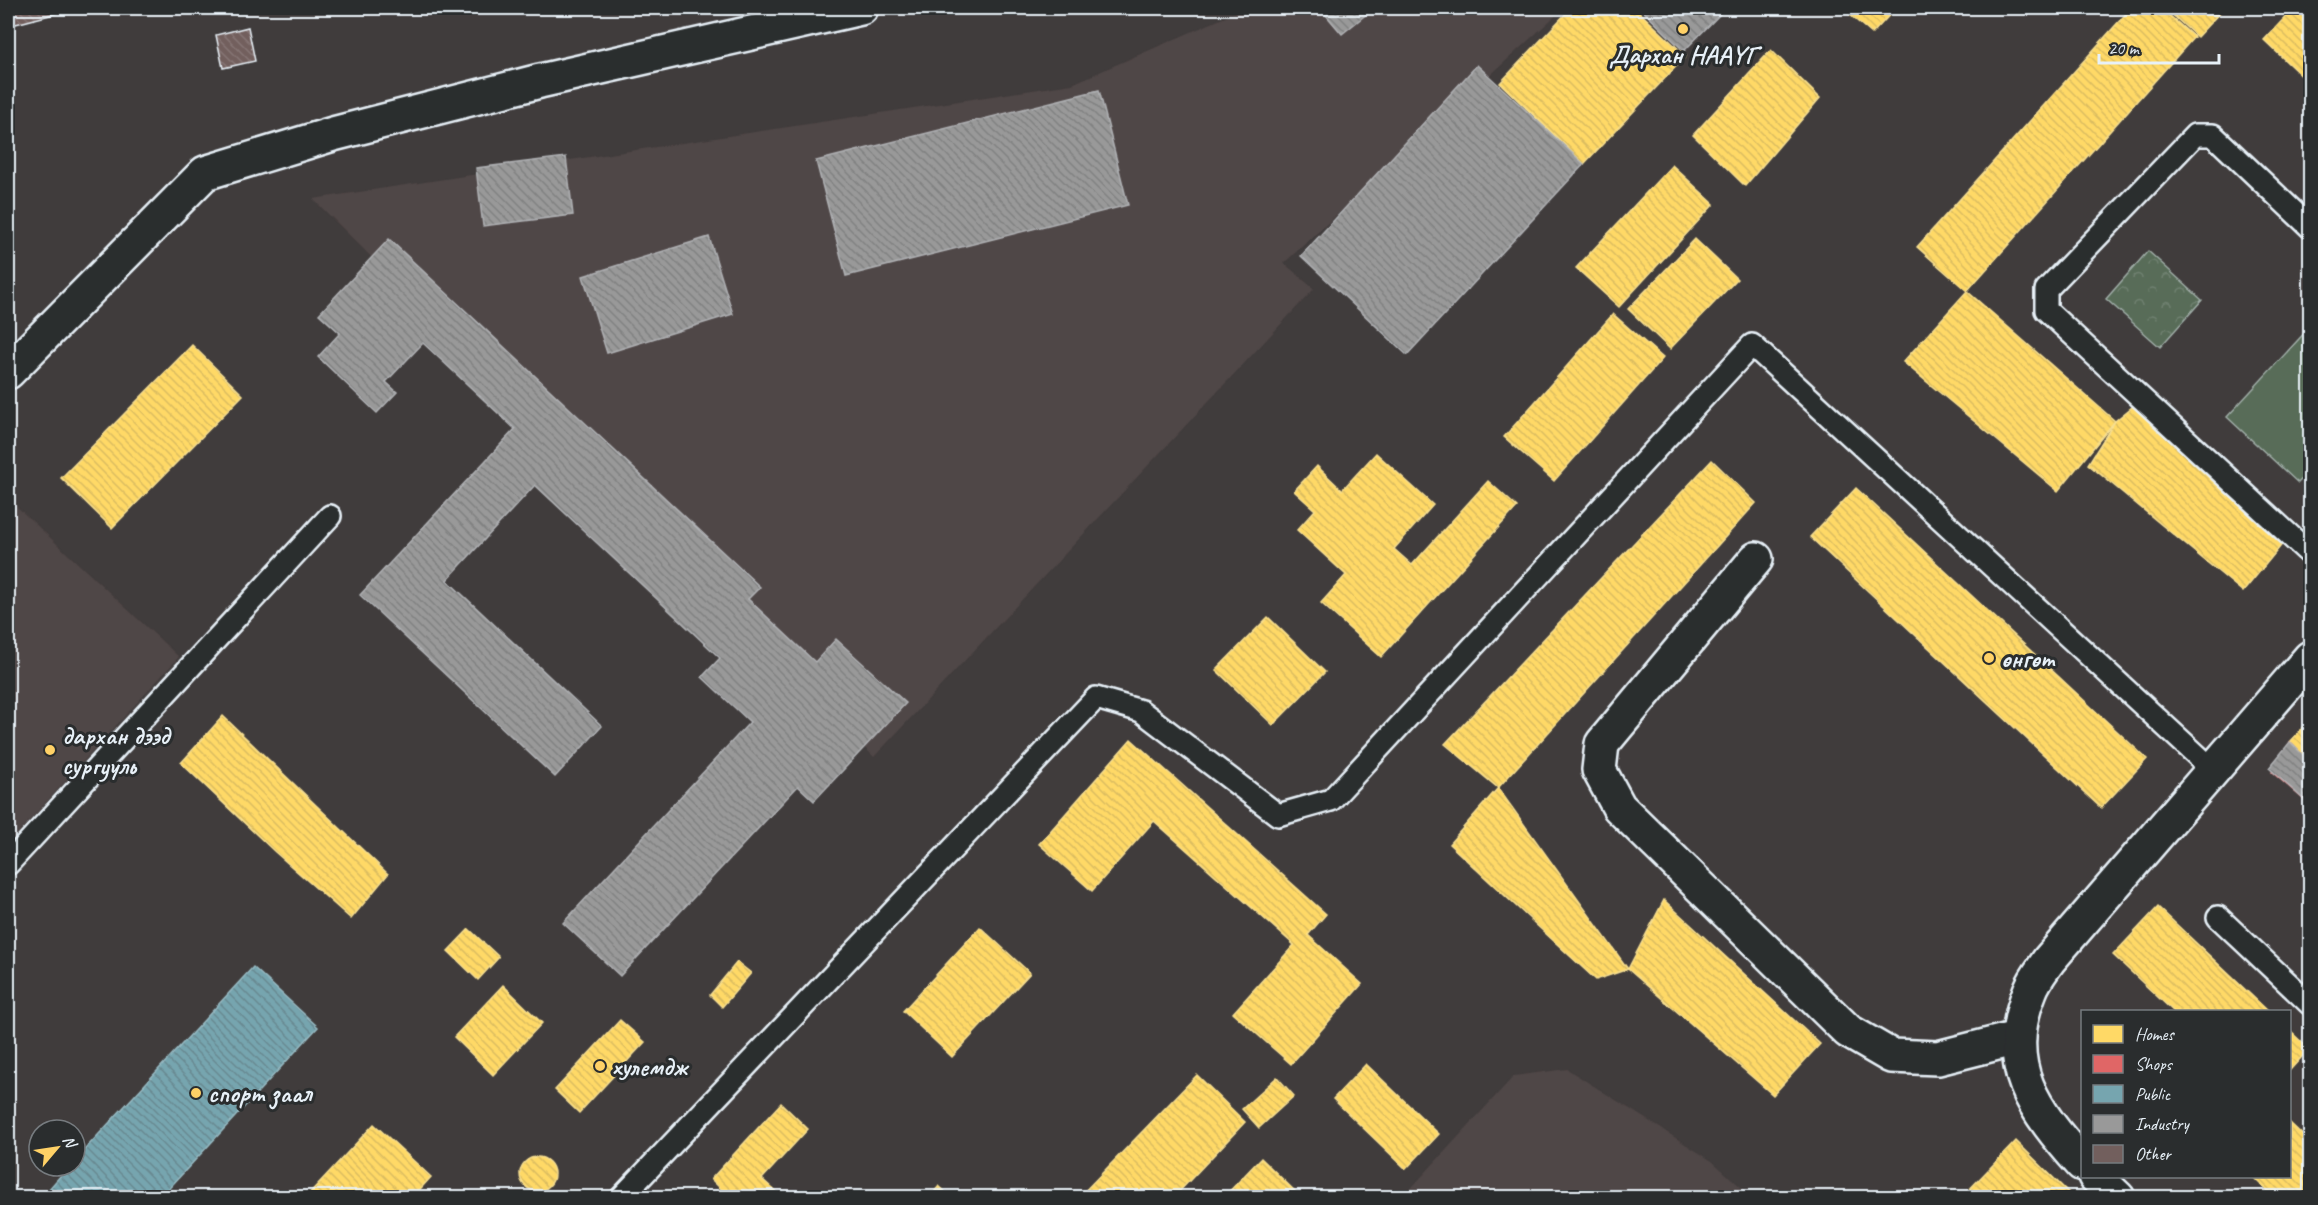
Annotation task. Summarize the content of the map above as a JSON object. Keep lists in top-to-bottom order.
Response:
{
  "places": [
    "Дархан НААҮГ",
    "өнгөт",
    "дархан дээд сургууль",
    "хулемдж",
    "спорт заал"
  ],
  "legend": [
    "Homes",
    "Shops",
    "Public",
    "Industry",
    "Other"
  ],
  "scale_bar": "20 m",
  "north": "top right"
}
